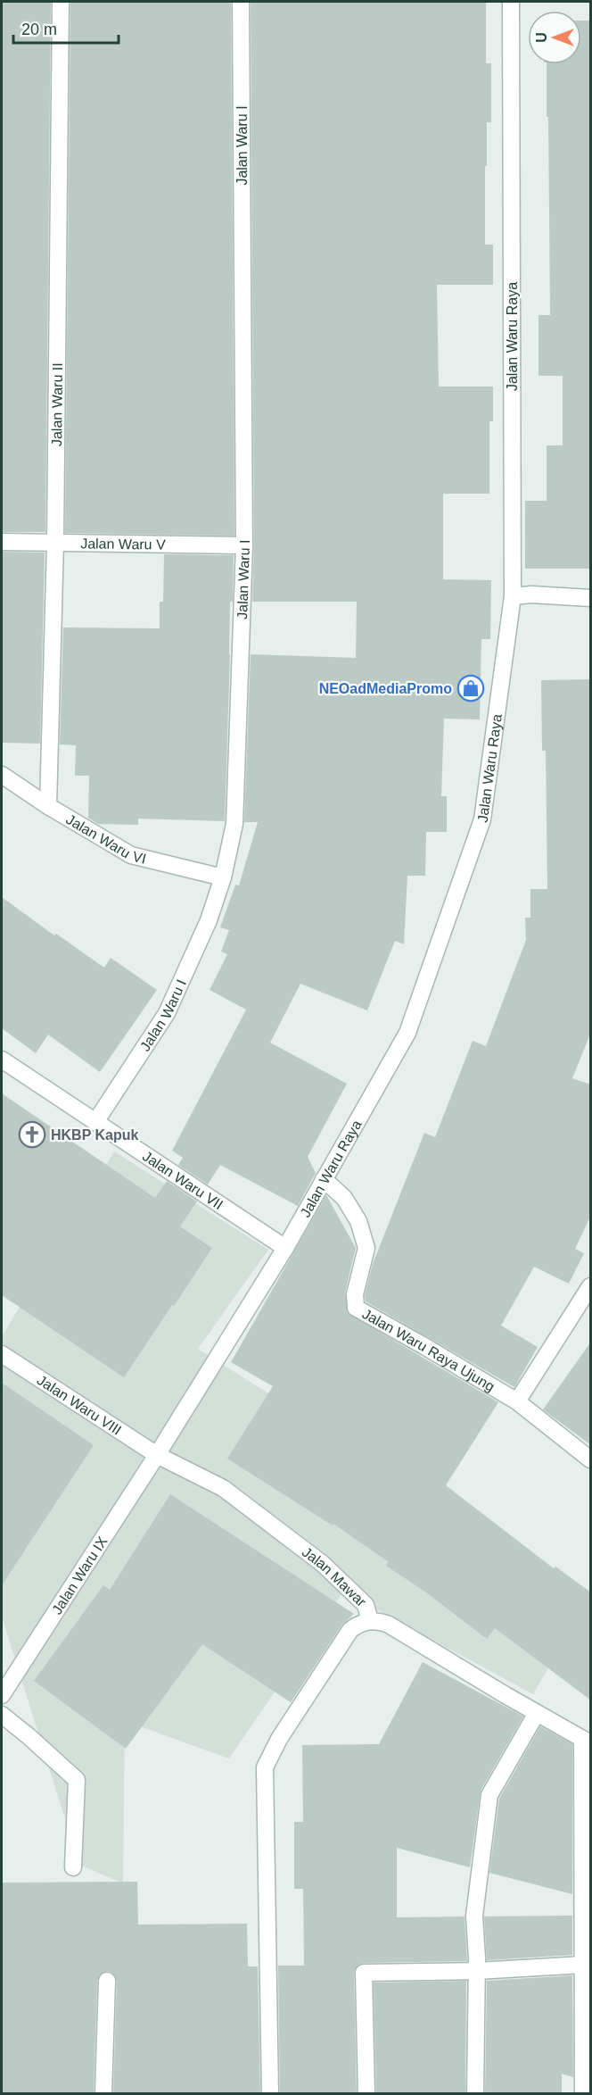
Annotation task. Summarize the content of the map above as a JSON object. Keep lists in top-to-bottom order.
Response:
{
  "streets": {
    "street": [
      "Jalan Waru I",
      "Jalan Waru Raya",
      "Jalan Waru II",
      "Jalan Waru V",
      "Jalan Waru VI",
      "Jalan Waru VII",
      "Jalan Waru Raya Ujung",
      "Jalan Waru VIII",
      "Jalan Waru IX",
      "Jalan Mawar"
    ]
  },
  "crossings": [
    ["Jalan Waru I", "Jalan Waru V"],
    ["Jalan Waru I", "Jalan Waru VI"],
    ["Jalan Waru I", "Jalan Waru VII"],
    ["Jalan Waru Raya", "Jalan Waru VII"],
    ["Jalan Waru Raya", "Jalan Waru Raya Ujung"],
    ["Jalan Waru Raya", "Jalan Waru VIII"],
    ["Jalan Waru Raya", "Jalan Waru IX"],
    ["Jalan Waru Raya", "Jalan Mawar"],
    ["Jalan Waru II", "Jalan Waru V"],
    ["Jalan Waru II", "Jalan Waru VI"],
    ["Jalan Waru VIII", "Jalan Waru IX"],
    ["Jalan Waru VIII", "Jalan Mawar"],
    ["Jalan Waru IX", "Jalan Mawar"]
  ],
  "places": {
    "shop": ["NEOadMediaPromo"],
    "church": ["HKBP Kapuk"]
  },
  "scale_bar": "20 m",
  "north": "left"
}
